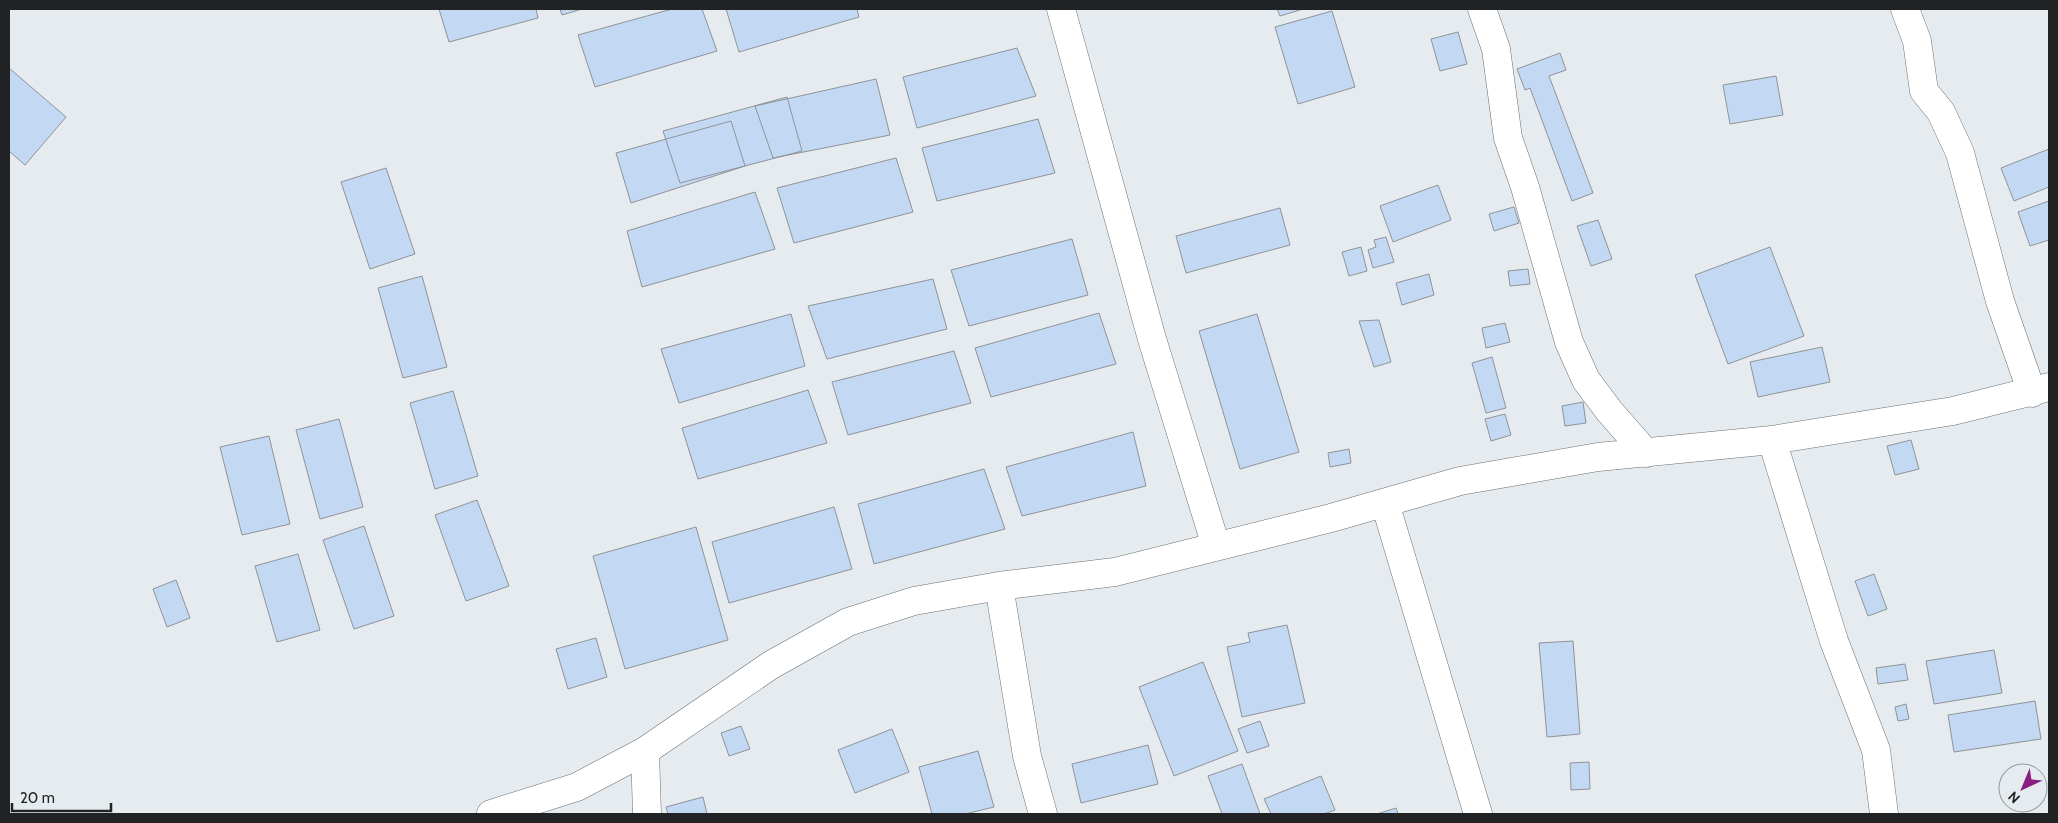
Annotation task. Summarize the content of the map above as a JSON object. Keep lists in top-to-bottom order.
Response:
{
  "scale_bar": "20 m",
  "north": "bottom left"
}
